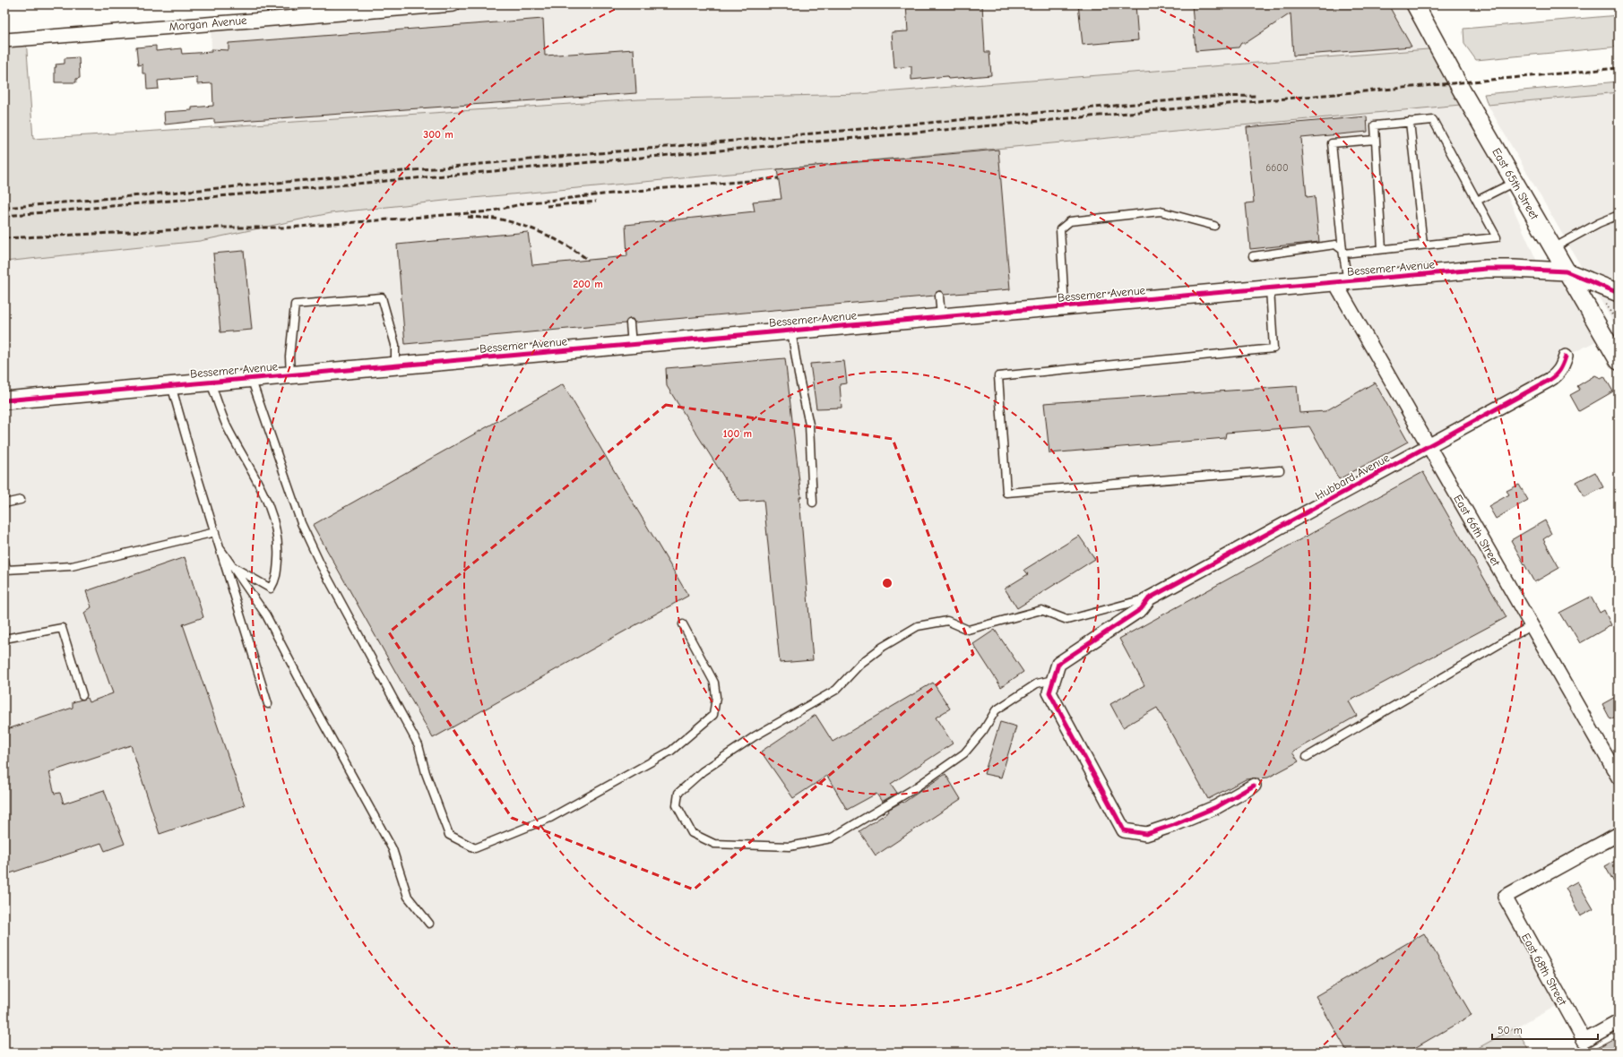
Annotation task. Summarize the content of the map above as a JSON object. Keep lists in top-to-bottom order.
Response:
{
  "streets": {
    "street": [
      "Morgan Avenue",
      "East 65th Street",
      "Bessemer Avenue",
      "Hubbard Avenue",
      "East 66th Street",
      "East 68th Street"
    ]
  },
  "crossings": [
    ["East 65th Street", "Bessemer Avenue"],
    ["Bessemer Avenue", "East 66th Street"],
    ["Hubbard Avenue", "East 66th Street"]
  ],
  "house_numbers": ["6600"],
  "scale_bar": "50 m",
  "rings": ["300 m", "200 m", "100 m"]
}
